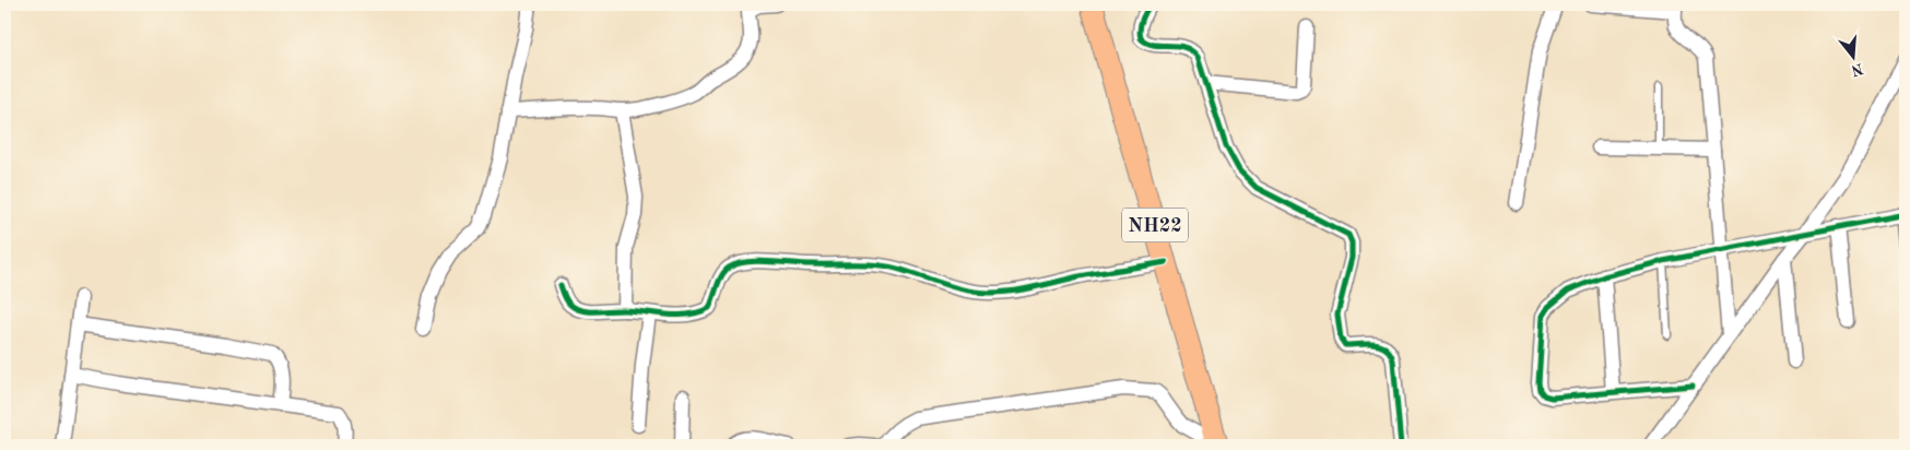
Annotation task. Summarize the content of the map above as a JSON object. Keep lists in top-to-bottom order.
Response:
{
  "streets": {
    "main road": ["NH22"]
  },
  "north": "bottom"
}
